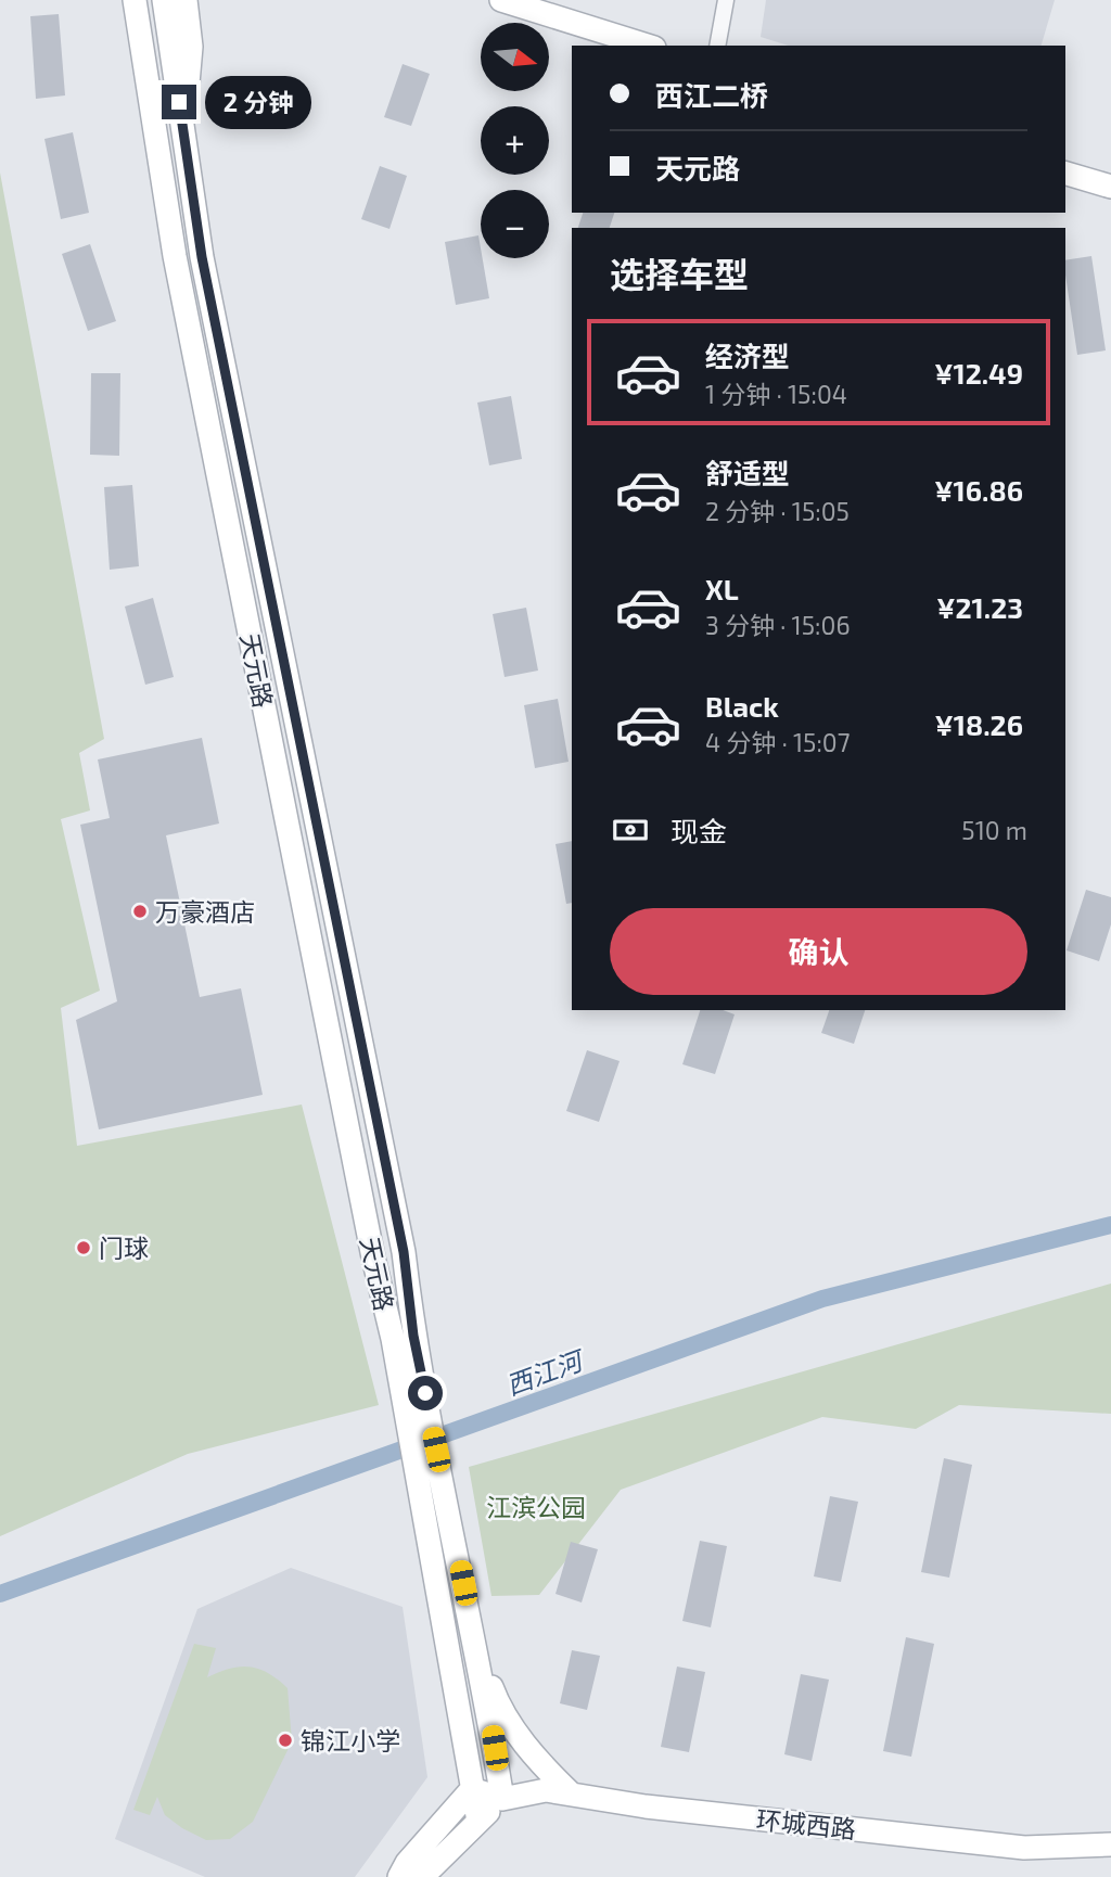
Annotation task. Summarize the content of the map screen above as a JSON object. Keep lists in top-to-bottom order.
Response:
{
  "streets": {
    "main road": ["天元路", "环城西路"]
  },
  "water": ["西江河"],
  "parks": ["江滨公园"],
  "places": ["万豪酒店", "门球", "锦江小学"],
  "north": "right",
  "page": {
    "map_buttons": ["+", "−"],
    "banner": ["西江二桥", "天元路"],
    "bubble": "2 分钟",
    "heading": "选择车型",
    "list": [
      {
        "name": "经济型",
        "note": "1 分钟 · 15:04",
        "value": "¥12.49"
      },
      {
        "name": "舒适型",
        "note": "2 分钟 · 15:05",
        "value": "¥16.86"
      },
      {
        "name": "XL",
        "note": "3 分钟 · 15:06",
        "value": "¥21.23"
      },
      {
        "name": "Black",
        "note": "4 分钟 · 15:07",
        "value": "¥18.26"
      }
    ],
    "pay": ["现金", "510 m"],
    "buttons": "确认"
  }
}
